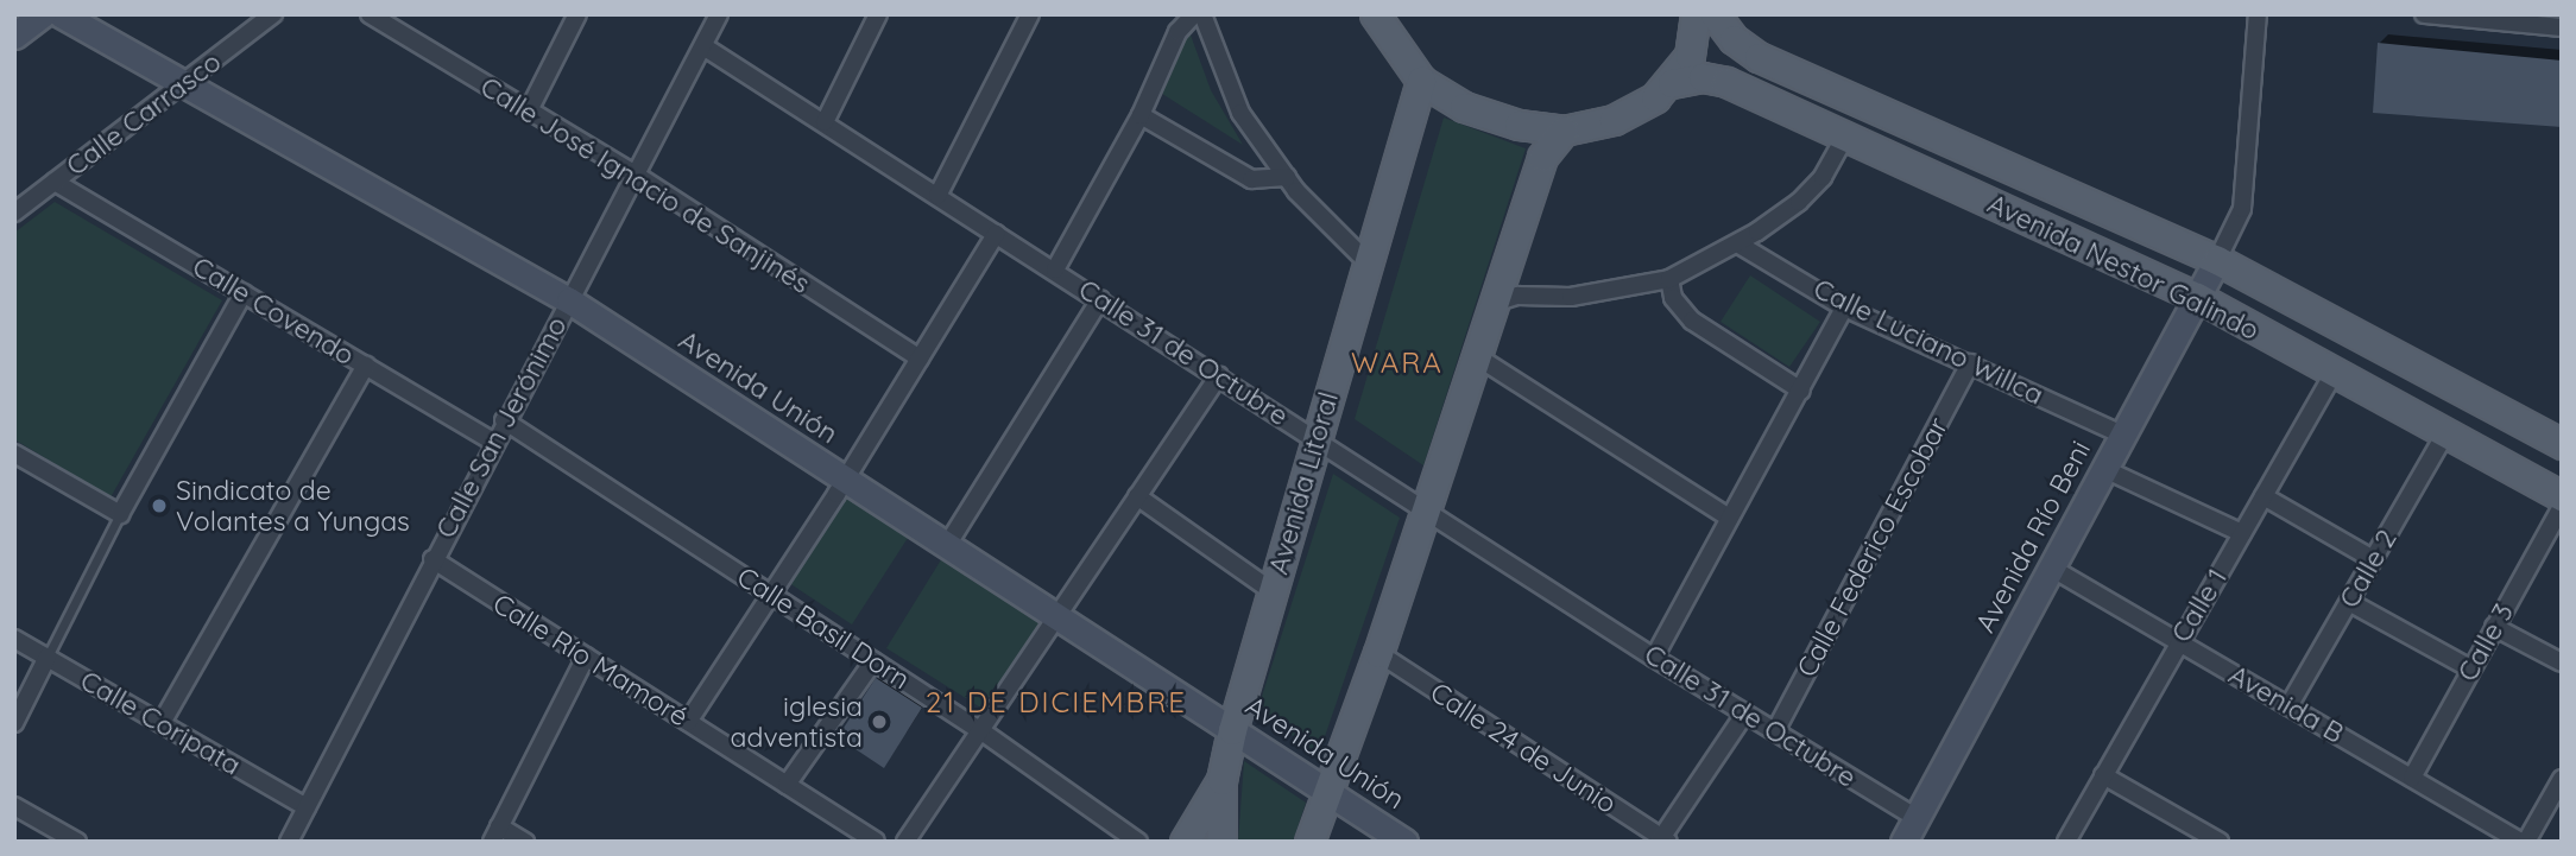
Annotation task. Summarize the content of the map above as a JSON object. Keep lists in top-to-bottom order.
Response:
{
  "streets": {
    "main road": ["Avenida Nestor Galindo", "Avenida Litoral"],
    "street": [
      "Calle Carrasco",
      "Calle José Ignacio de Sanjinés",
      "Calle Covendo",
      "Calle Luciano Willca",
      "Calle 31 de Octubre",
      "Avenida Unión",
      "Calle San Jerónimo",
      "Avenida Río Beni",
      "Calle Federico Escobar",
      "Calle 2",
      "Calle 1",
      "Calle Basil Dorn",
      "Calle 3",
      "Calle Río Mamoré",
      "Avenida B",
      "Calle Coripata",
      "Calle 24 de Junio"
    ]
  },
  "crossings": [
    ["Calle Carrasco", "Calle Covendo"],
    ["Calle Carrasco", "Avenida Unión"],
    ["Calle José Ignacio de Sanjinés", "Calle San Jerónimo"],
    ["Avenida Nestor Galindo", "Avenida Río Beni"],
    ["Avenida Nestor Galindo", "Calle 2"],
    ["Avenida Nestor Galindo", "Calle 1"],
    ["Calle Covendo", "Calle San Jerónimo"],
    ["Calle Luciano Willca", "Avenida Río Beni"],
    ["Calle Luciano Willca", "Calle Federico Escobar"],
    ["Calle 31 de Octubre", "Calle San Jerónimo"],
    ["Calle 31 de Octubre", "Avenida Litoral"],
    ["Calle 31 de Octubre", "Avenida Río Beni"],
    ["Calle 31 de Octubre", "Calle Federico Escobar"],
    ["Avenida Unión", "Calle San Jerónimo"],
    ["Avenida Unión", "Avenida Litoral"],
    ["Calle San Jerónimo", "Calle Basil Dorn"],
    ["Calle San Jerónimo", "Calle Río Mamoré"],
    ["Calle San Jerónimo", "Calle Coripata"],
    ["Avenida Río Beni", "Avenida B"],
    ["Calle 2", "Avenida B"],
    ["Calle 1", "Avenida B"],
    ["Calle 3", "Avenida B"]
  ],
  "districts": ["WARA", "21 DE DICIEMBRE"],
  "places": ["Sindicato de Volantes a Yungas", "iglesia adventista"]
}
